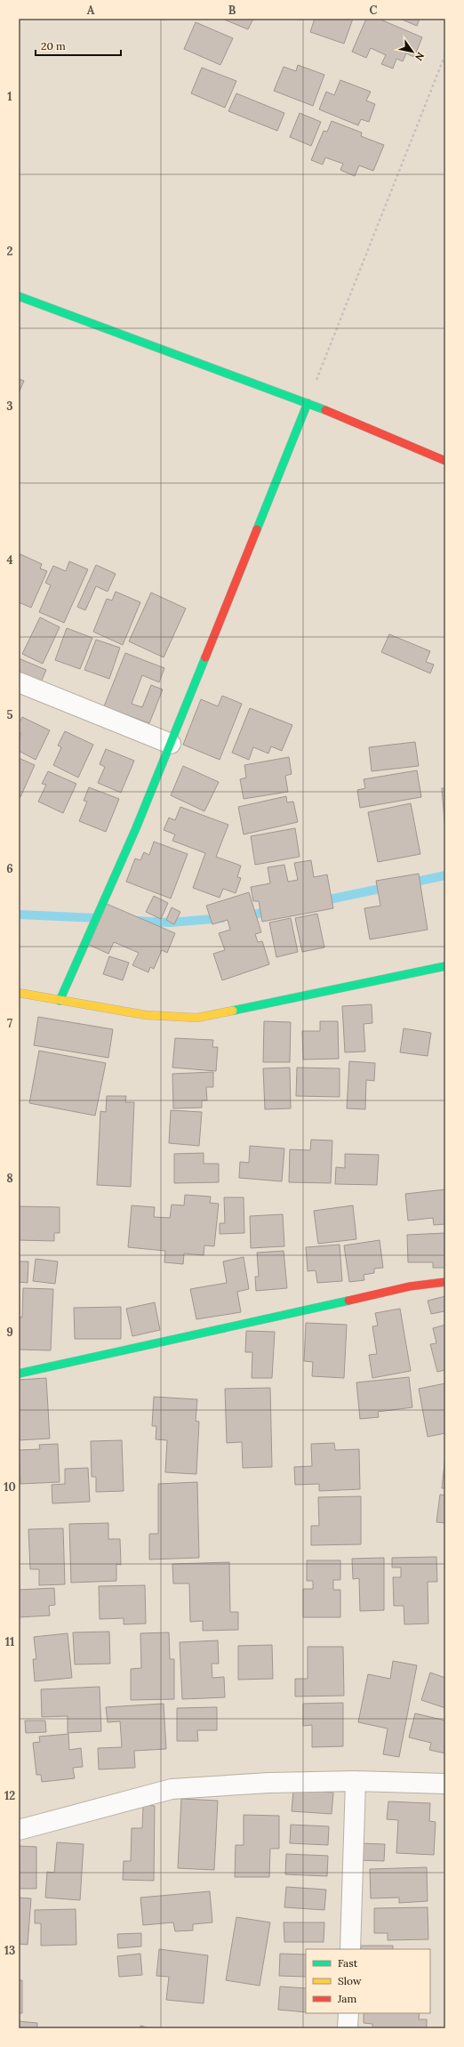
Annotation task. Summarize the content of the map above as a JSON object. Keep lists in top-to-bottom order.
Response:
{
  "legend": ["Fast", "Slow", "Jam"],
  "scale_bar": "20 m",
  "north": "bottom right",
  "grid": {
    "columns": ["A", "B", "C"],
    "rows": [
      "1",
      "2",
      "3",
      "4",
      "5",
      "6",
      "7",
      "8",
      "9",
      "10",
      "11",
      "12",
      "13"
    ]
  }
}
